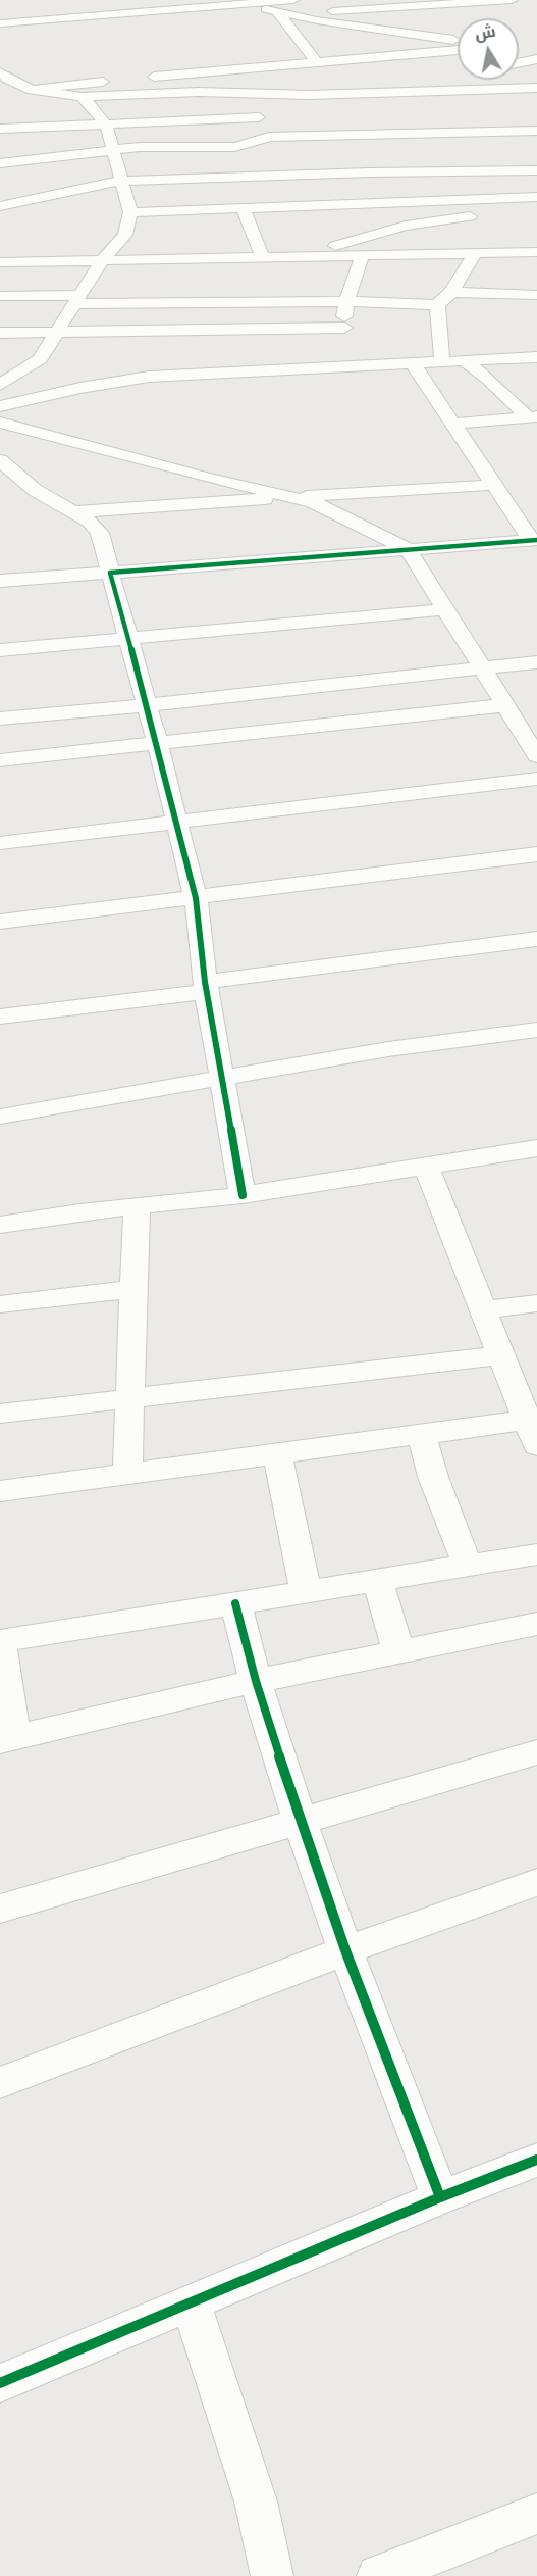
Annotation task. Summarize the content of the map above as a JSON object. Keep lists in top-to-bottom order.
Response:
{
  "north": "top"
}
